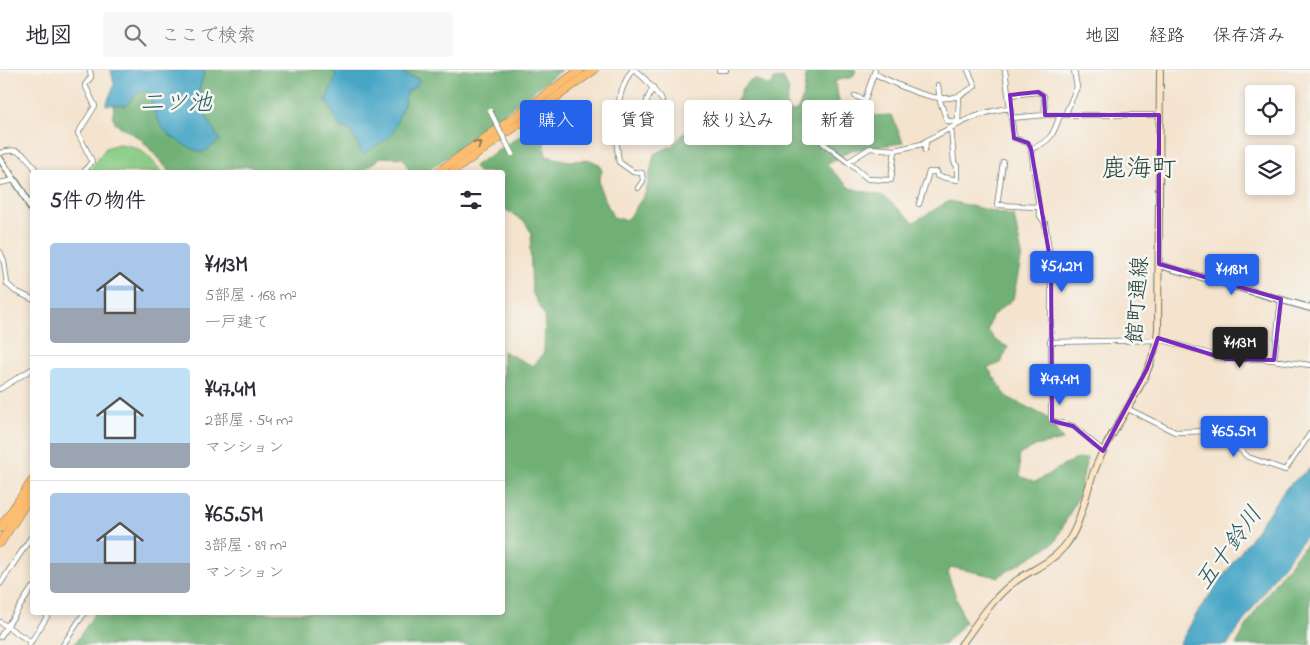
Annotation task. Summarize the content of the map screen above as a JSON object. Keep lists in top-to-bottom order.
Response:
{
  "streets": {
    "main road": ["館町通線"]
  },
  "districts": ["鹿海町"],
  "water": ["二ツ池", "五十鈴川"],
  "page": {
    "header": "地図",
    "search": "ここで検索",
    "nav": ["地図", "経路", "保存済み"],
    "chip": [
      "購入",
      "賃貸",
      "絞り込み",
      "新着"
    ],
    "heading": "5件の物件",
    "list": [
      {
        "name": "¥113M",
        "note": "5部屋 · 168 m² · 一戸建て"
      },
      {
        "name": "¥47.4M",
        "note": "2部屋 · 54 m² · マンション"
      },
      {
        "name": "¥65.5M",
        "note": "3部屋 · 89 m² · マンション"
      }
    ],
    "price": [
      "¥51.2M",
      "¥118M",
      "¥113M",
      "¥47.4M",
      "¥65.5M"
    ]
  }
}
